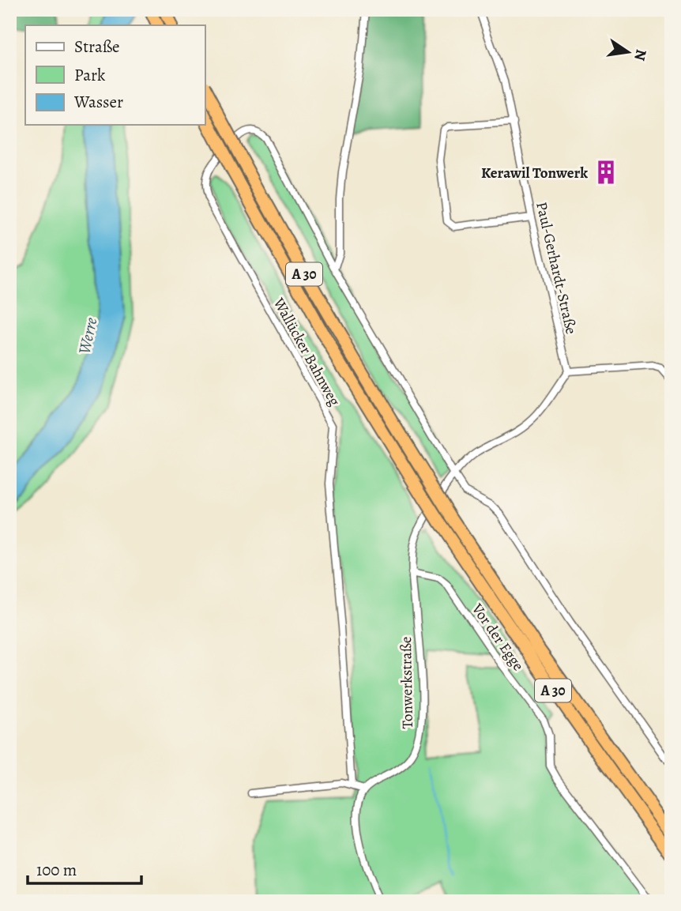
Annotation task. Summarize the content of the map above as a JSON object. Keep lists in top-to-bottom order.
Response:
{
  "streets": {
    "highway": ["A 30"],
    "street": [
      "Paul-Gerhardt-Straße",
      "Wallücker Bahnweg",
      "Vor der Egge",
      "Tonwerkstraße"
    ]
  },
  "crossings": [
    ["Paul-Gerhardt-Straße", "Tonwerkstraße"],
    ["Wallücker Bahnweg", "Tonwerkstraße"],
    ["Vor der Egge", "Tonwerkstraße"]
  ],
  "water": ["Werre"],
  "places": {
    "building": ["Kerawil Tonwerk"]
  },
  "legend": ["Straße", "Park", "Wasser"],
  "scale_bar": "100 m",
  "north": "right"
}
